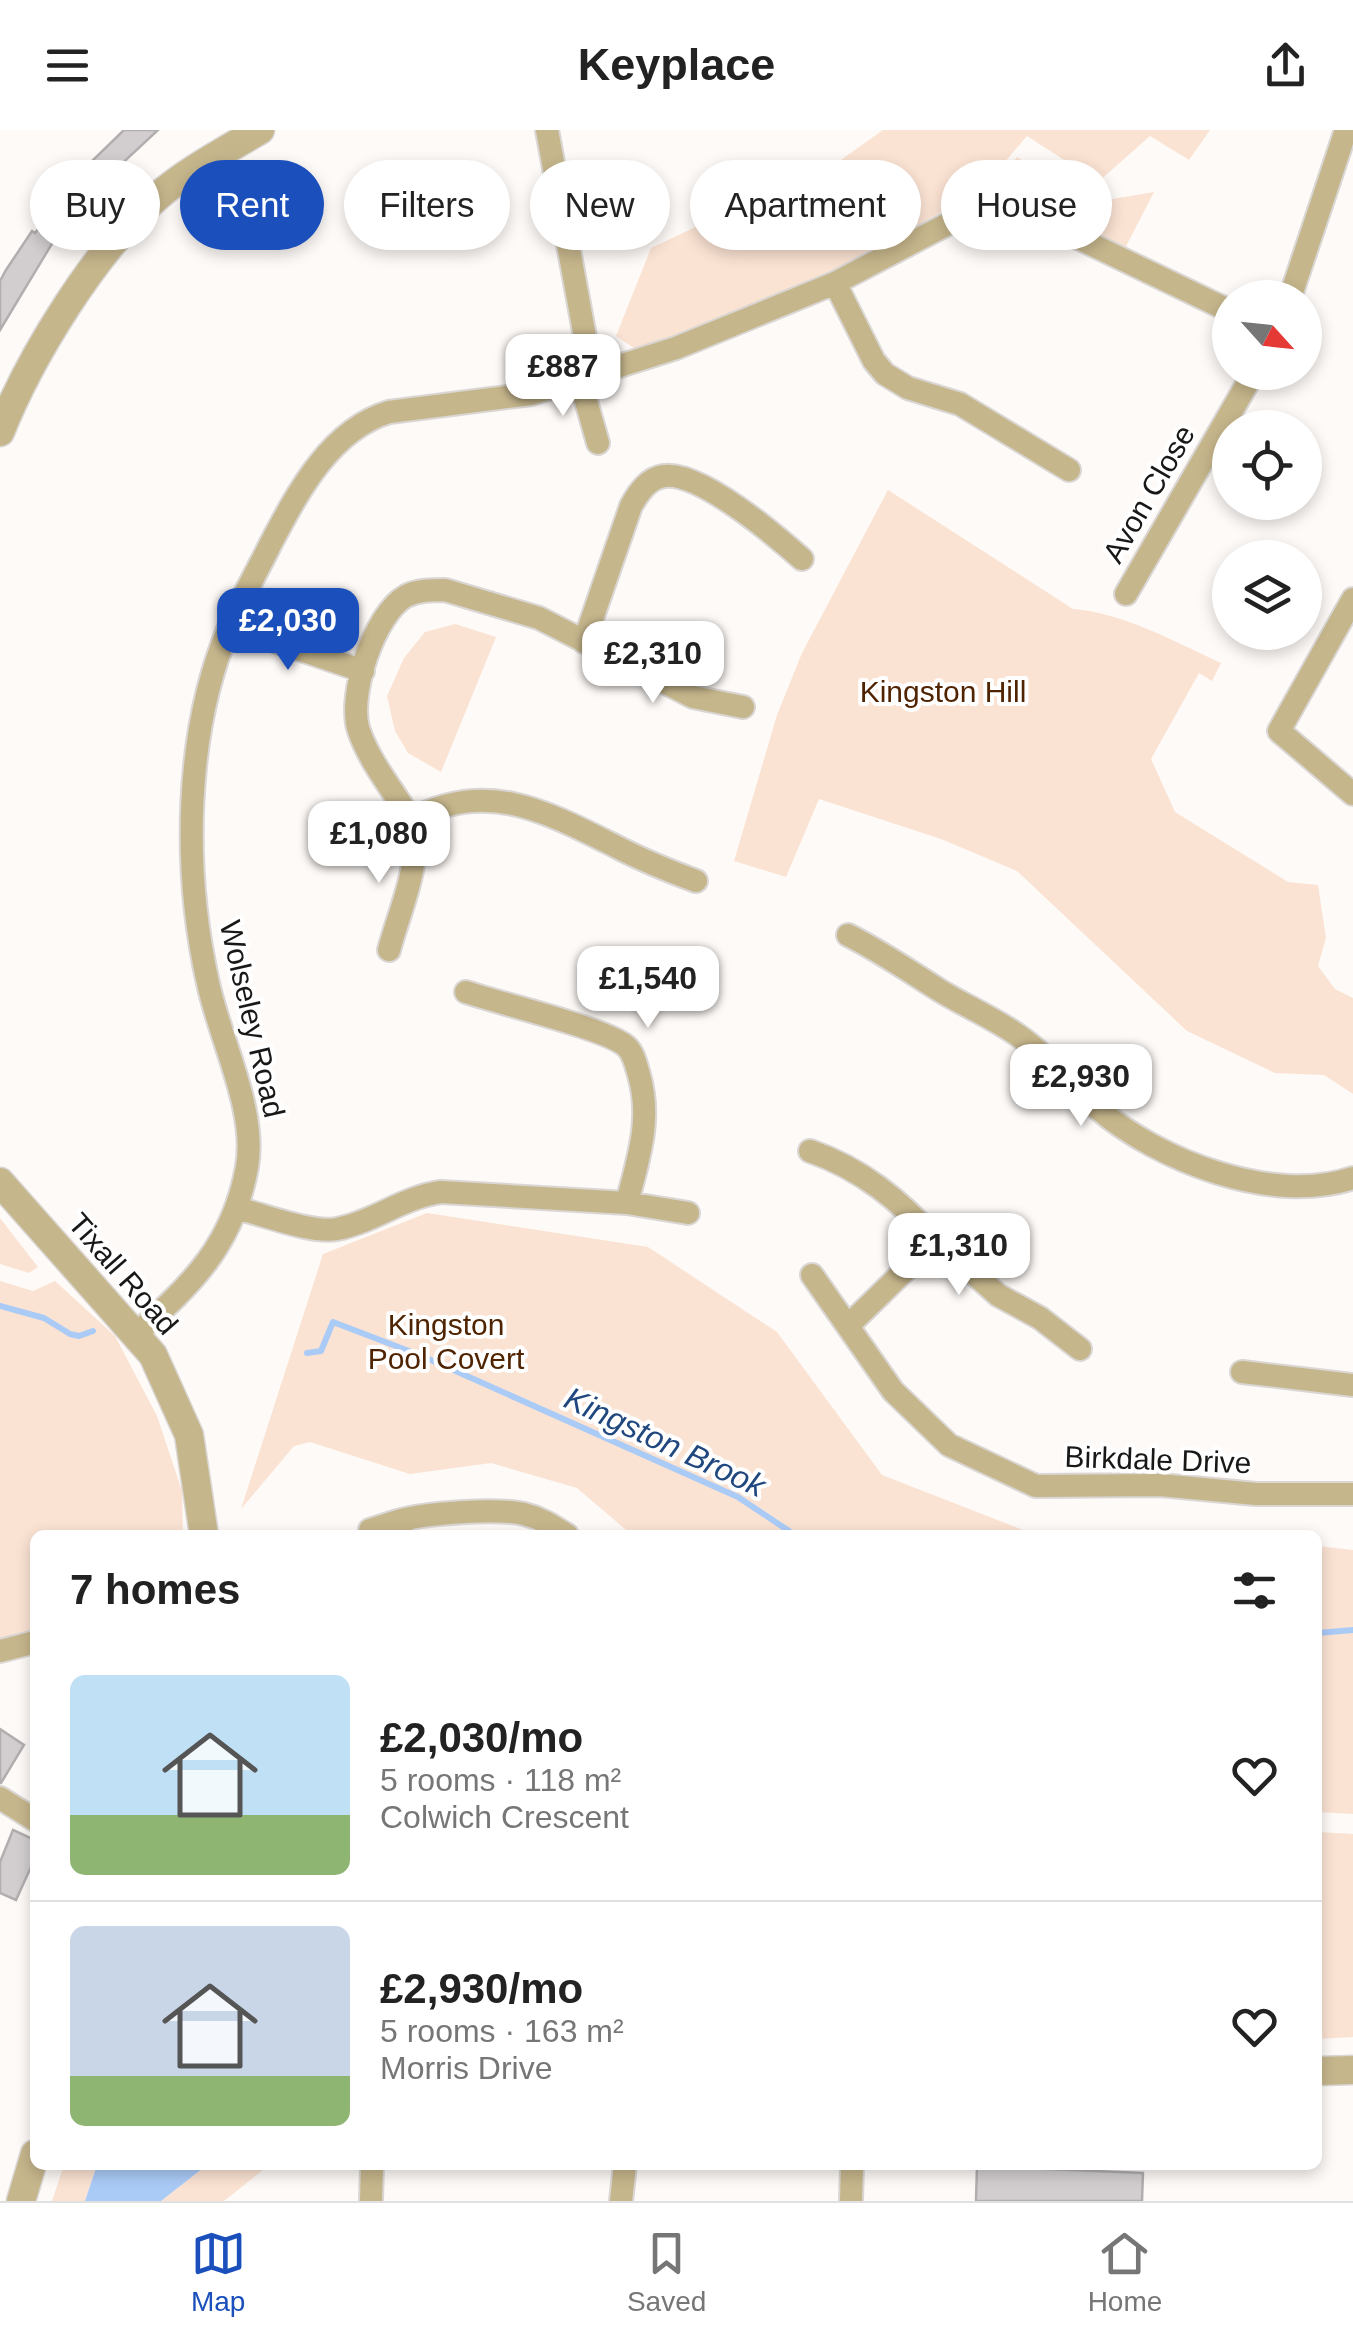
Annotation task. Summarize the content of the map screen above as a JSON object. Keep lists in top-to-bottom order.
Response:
{
  "streets": {
    "street": [
      "Avon Close",
      "Wolseley Road",
      "Tixall Road",
      "Birkdale Drive"
    ]
  },
  "crossings": [
    ["Wolseley Road", "Tixall Road"]
  ],
  "water": ["Kingston Brook"],
  "parks": ["Kingston Hill", "Kingston Pool Covert"],
  "north": "bottom right",
  "page": {
    "header": "Keyplace",
    "chip": [
      "Buy",
      "Rent",
      "Filters",
      "New",
      "Apartment",
      "House"
    ],
    "price": [
      "£887",
      "£2,030",
      "£2,310",
      "£1,080",
      "£1,540",
      "£2,930",
      "£1,310"
    ],
    "heading": "7 homes",
    "list": [
      {
        "name": "£2,030/mo",
        "note": "5 rooms · 118 m² · Colwich Crescent"
      },
      {
        "name": "£2,930/mo",
        "note": "5 rooms · 163 m² · Morris Drive"
      }
    ],
    "tabs": ["Map", "Saved", "Home"]
  }
}
